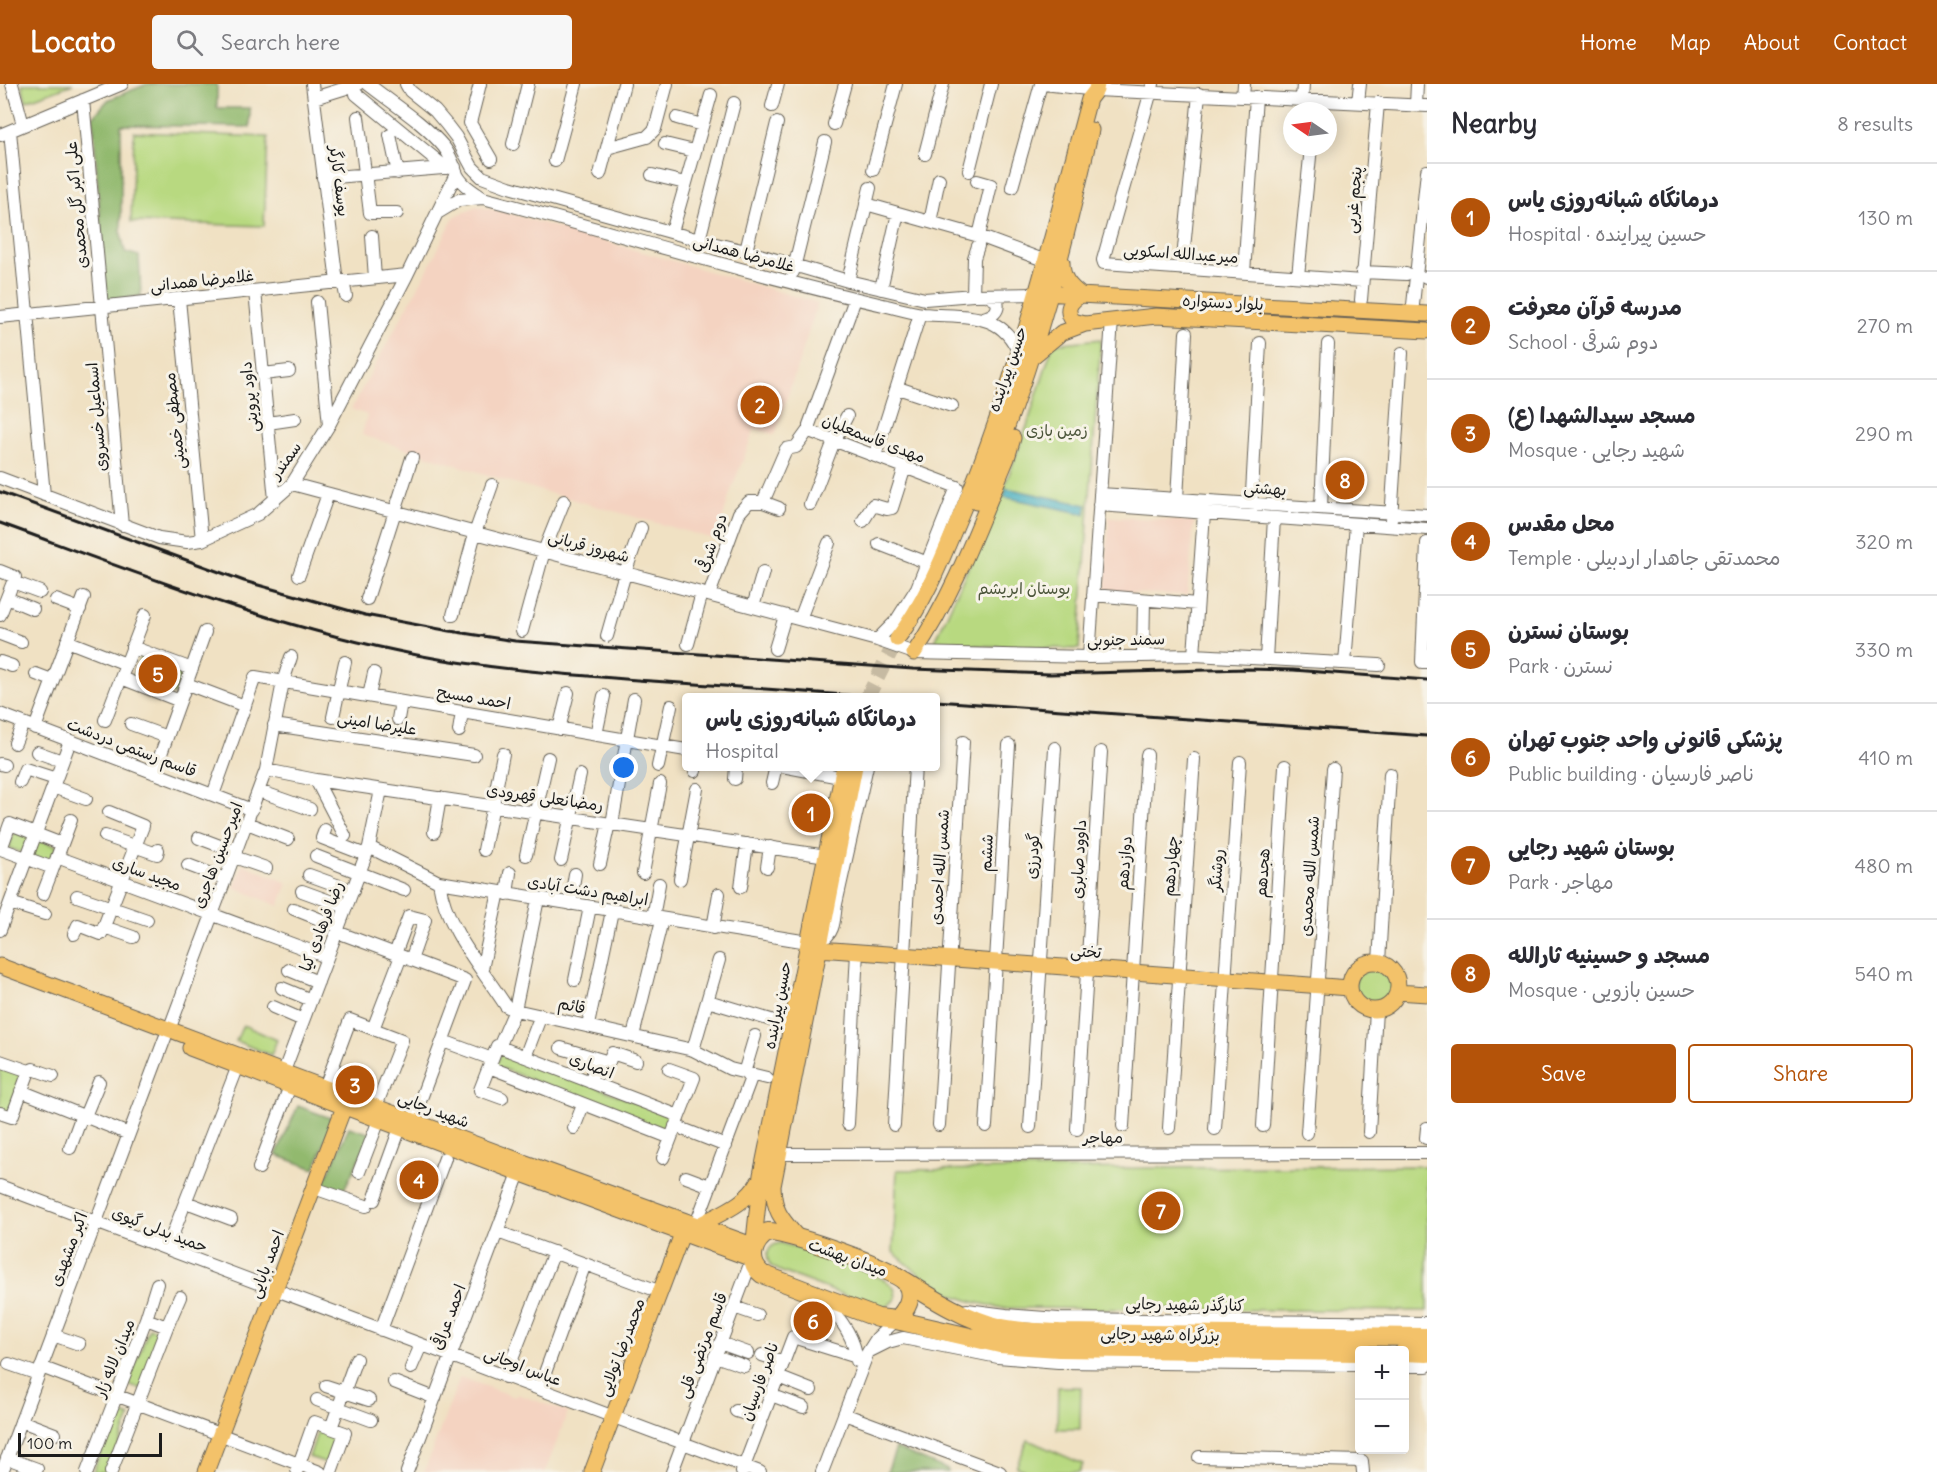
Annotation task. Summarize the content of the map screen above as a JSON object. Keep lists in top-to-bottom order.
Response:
{
  "streets": {
    "highway": ["میدان بهشت", "بزرگراه شهید رجایی"],
    "main road": [
      "بلوار دستواره",
      "حسین پیراینده",
      "تختی",
      "شهید رجایی",
      "احمد بابایی",
      "محمدرضا تولایی"
    ],
    "street": [
      "یوسف کارگر",
      "پنجم غربی",
      "علی اکبر گل محمدی",
      "غلامرضا همدانی",
      "میرعبدالله اسکویی",
      "داود پروینی",
      "اسماعیل خسروی",
      "مصطفی خمینی",
      "مهدی قاسمعلیان",
      "سمندر",
      "بهشتی",
      "دوم شرقی",
      "شهروز قربانی",
      "سمند جنوبی",
      "احمد مسیح",
      "علیرضا امینی",
      "قاسم رستمی دردشت",
      "رمضانعلی قهرودی",
      "ششم",
      "امیرحسین هاجری",
      "گودرزی",
      "داوود صابری",
      "دوازدهم",
      "چهاردهم",
      "شمس الله احمدی",
      "روشنگر",
      "مجید ساری",
      "هجدهم",
      "شمس الله محمدی",
      "ابراهیم دشت آبادی",
      "رضا فرهادی کیا",
      "قائم",
      "انصاری",
      "مهاجر",
      "حمید بدلی گیوی",
      "اکبر مشهدی",
      "کنارگذر شهید رجایی",
      "احمد عراقی",
      "قاسم مرتضی قلی",
      "میدان لاله زار",
      "عباس اوجانی",
      "ناصر فارسیان"
    ]
  },
  "crossings": [
    ["یوسف کارگر", "غلامرضا همدانی"],
    ["پنجم غربی", "میرعبدالله اسکویی"],
    ["علی اکبر گل محمدی", "غلامرضا همدانی"],
    ["علی اکبر گل محمدی", "اسماعیل خسروی"],
    ["غلامرضا همدانی", "بلوار دستواره"],
    ["غلامرضا همدانی", "حسین پیراینده"],
    ["غلامرضا همدانی", "داود پروینی"],
    ["غلامرضا همدانی", "اسماعیل خسروی"],
    ["غلامرضا همدانی", "مصطفی خمینی"],
    ["غلامرضا همدانی", "مهدی قاسمعلیان"],
    ["غلامرضا همدانی", "سمندر"],
    ["بلوار دستواره", "حسین پیراینده"],
    ["حسین پیراینده", "سمند جنوبی"],
    ["حسین پیراینده", "ابراهیم دشت آبادی"],
    ["حسین پیراینده", "تختی"],
    ["حسین پیراینده", "شهید رجایی"],
    ["حسین پیراینده", "مهاجر"],
    ["حسین پیراینده", "میدان بهشت"],
    ["حسین پیراینده", "قاسم مرتضی قلی"],
    ["داود پروینی", "سمندر"],
    ["اسماعیل خسروی", "سمندر"],
    ["مصطفی خمینی", "سمندر"],
    ["سمندر", "شهروز قربانی"],
    ["دوم شرقی", "شهروز قربانی"],
    ["شهروز قربانی", "سمند جنوبی"],
    ["احمد مسیح", "امیرحسین هاجری"],
    ["علیرضا امینی", "امیرحسین هاجری"],
    ["قاسم رستمی دردشت", "امیرحسین هاجری"],
    ["رمضانعلی قهرودی", "امیرحسین هاجری"],
    ["رمضانعلی قهرودی", "رضا فرهادی کیا"],
    ["ششم", "تختی"],
    ["امیرحسین هاجری", "مجید ساری"],
    ["امیرحسین هاجری", "شهید رجایی"],
    ["امیرحسین هاجری", "اکبر مشهدی"],
    ["گودرزی", "تختی"],
    ["داوود صابری", "تختی"],
    ["دوازدهم", "تختی"],
    ["چهاردهم", "تختی"],
    ["شمس الله احمدی", "تختی"],
    ["روشنگر", "تختی"],
    ["مجید ساری", "رضا فرهادی کیا"],
    ["هجدهم", "تختی"],
    ["شمس الله محمدی", "تختی"],
    ["ابراهیم دشت آبادی", "رضا فرهادی کیا"],
    ["ابراهیم دشت آبادی", "تختی"],
    ["رضا فرهادی کیا", "شهید رجایی"],
    ["شهید رجایی", "اکبر مشهدی"],
    ["شهید رجایی", "میدان بهشت"],
    ["شهید رجایی", "احمد بابایی"],
    ["شهید رجایی", "احمد عراقی"],
    ["شهید رجایی", "قاسم مرتضی قلی"],
    ["شهید رجایی", "محمدرضا تولایی"],
    ["حمید بدلی گیوی", "اکبر مشهدی"],
    ["حمید بدلی گیوی", "احمد بابایی"],
    ["حمید بدلی گیوی", "عباس اوجانی"],
    ["میدان بهشت", "بزرگراه شهید رجایی"],
    ["میدان بهشت", "قاسم مرتضی قلی"],
    ["احمد بابایی", "عباس اوجانی"],
    ["کنارگذر شهید رجایی", "بزرگراه شهید رجایی"],
    ["احمد عراقی", "عباس اوجانی"],
    ["قاسم مرتضی قلی", "عباس اوجانی"],
    ["محمدرضا تولایی", "عباس اوجانی"],
    ["عباس اوجانی", "ناصر فارسیان"]
  ],
  "parks": ["زمین بازی", "بوستان ابریشم"],
  "scale_bar": "100 m",
  "north": "left",
  "page": {
    "header": "Locato",
    "search": "Search here",
    "nav": [
      "Home",
      "Map",
      "About",
      "Contact"
    ],
    "heading": ["Nearby", "8 results"],
    "list": [
      {
        "mark": "1",
        "name": "درمانگاه شبانه‌روزی یاس",
        "note": "Hospital · حسین پیراینده",
        "value": "130 m"
      },
      {
        "mark": "2",
        "name": "مدرسه قرآن معرفت",
        "note": "School · دوم شرقی",
        "value": "270 m"
      },
      {
        "mark": "3",
        "name": "مسجد سیدالشهدا (ع)",
        "note": "Mosque · شهید رجایی",
        "value": "290 m"
      },
      {
        "mark": "4",
        "name": "محل مقدس",
        "note": "Temple · محمدتقی جاهدار اردبیلی",
        "value": "320 m"
      },
      {
        "mark": "5",
        "name": "بوستان نسترن",
        "note": "Park · نسترن",
        "value": "330 m"
      },
      {
        "mark": "6",
        "name": "پزشکی قانونی واحد جنوب تهران",
        "note": "Public building · ناصر فارسیان",
        "value": "410 m"
      },
      {
        "mark": "7",
        "name": "بوستان شهید رجایی",
        "note": "Park · مهاجر",
        "value": "480 m"
      },
      {
        "mark": "8",
        "name": "مسجد و حسینیه ثارالله",
        "note": "Mosque · حسین بازویی",
        "value": "540 m"
      }
    ],
    "pins": [
      "2",
      "8",
      "5",
      "1",
      "3",
      "4",
      "7",
      "6"
    ],
    "popup": ["درمانگاه شبانه‌روزی یاس", "Hospital"],
    "buttons": ["Save", "Share"],
    "map_buttons": ["+", "−"],
    "scale": "100 m"
  }
}
